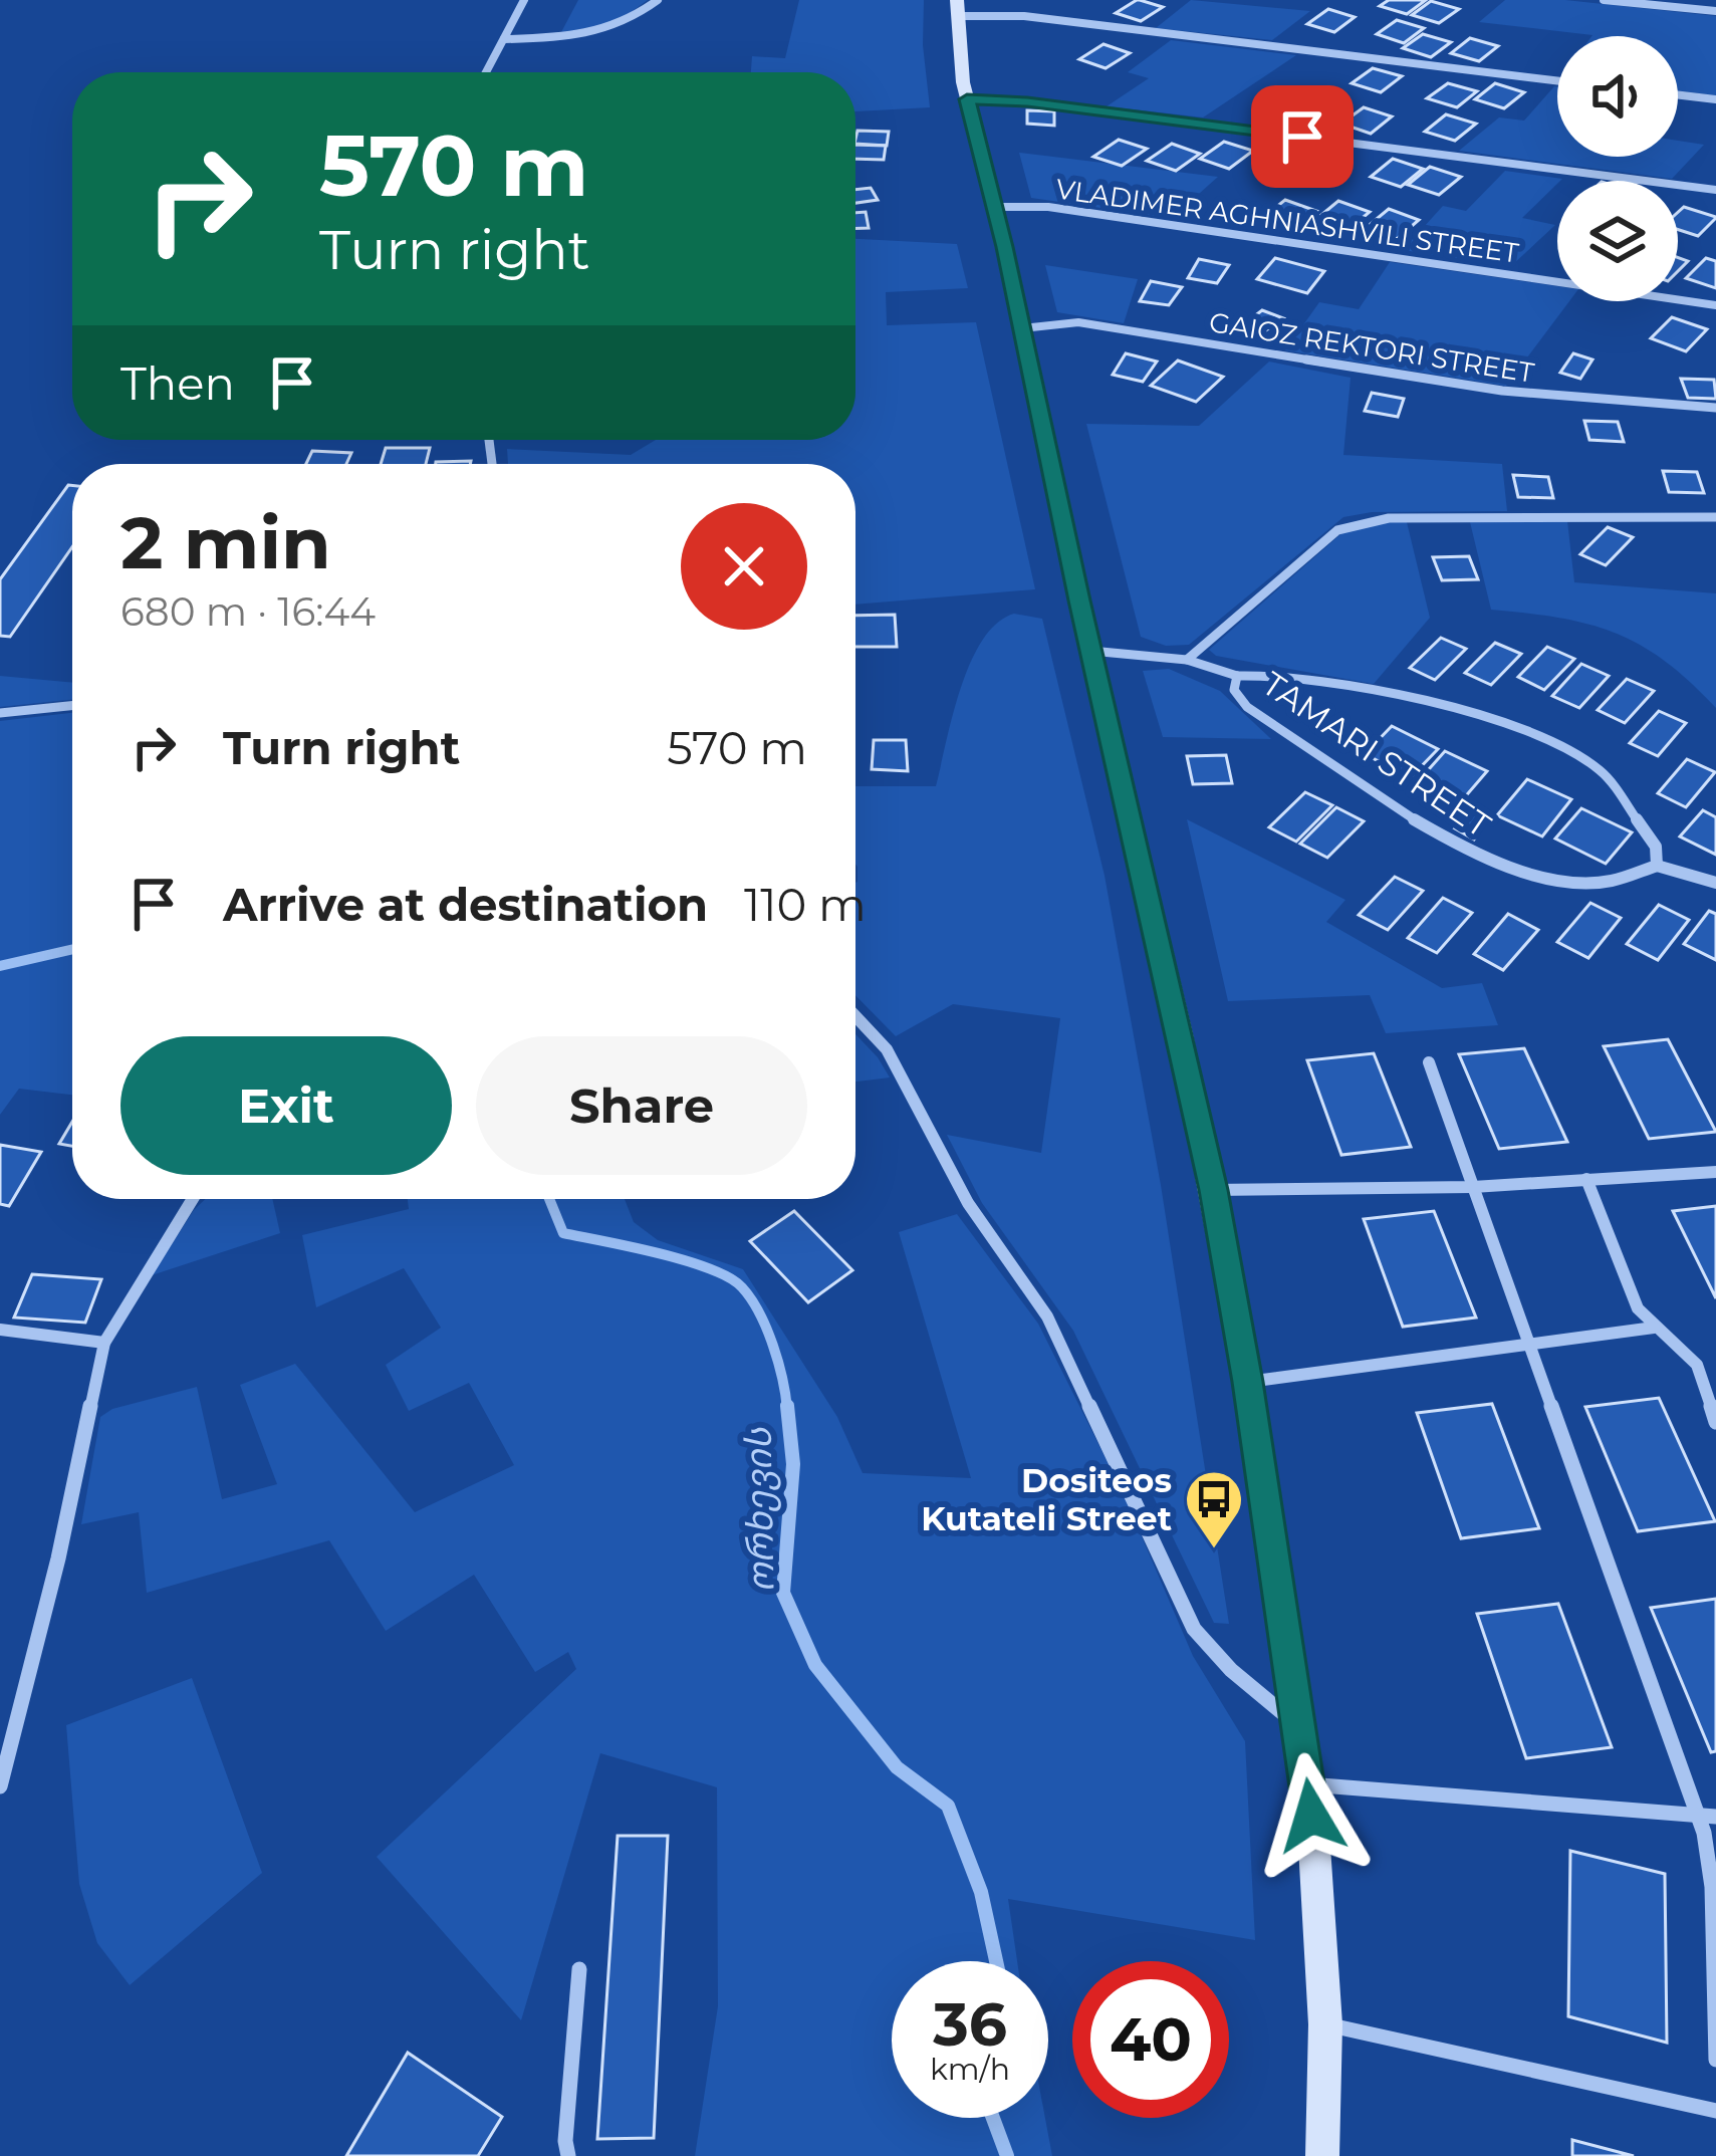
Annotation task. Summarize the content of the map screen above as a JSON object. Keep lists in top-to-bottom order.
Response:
{
  "streets": {
    "street": ["VLADIMER AGHNIASHVILI STREET", "GAIOZ REKTORI STREET", "TAMARI STREET"]
  },
  "water": ["ორხევის"],
  "places": {
    "bus stop": ["Dositeos Kutateli Street"]
  },
  "page": {
    "turn": ["570 m", "Turn right"],
    "then": "Then",
    "heading": ["2 min", "680 m · 16:44"],
    "list": [
      {
        "name": "Turn right",
        "value": "570 m"
      },
      {
        "name": "Arrive at destination",
        "value": "110 m"
      }
    ],
    "buttons": ["Exit", "Share"],
    "speed": "36 km/h",
    "limit": "40"
  }
}
